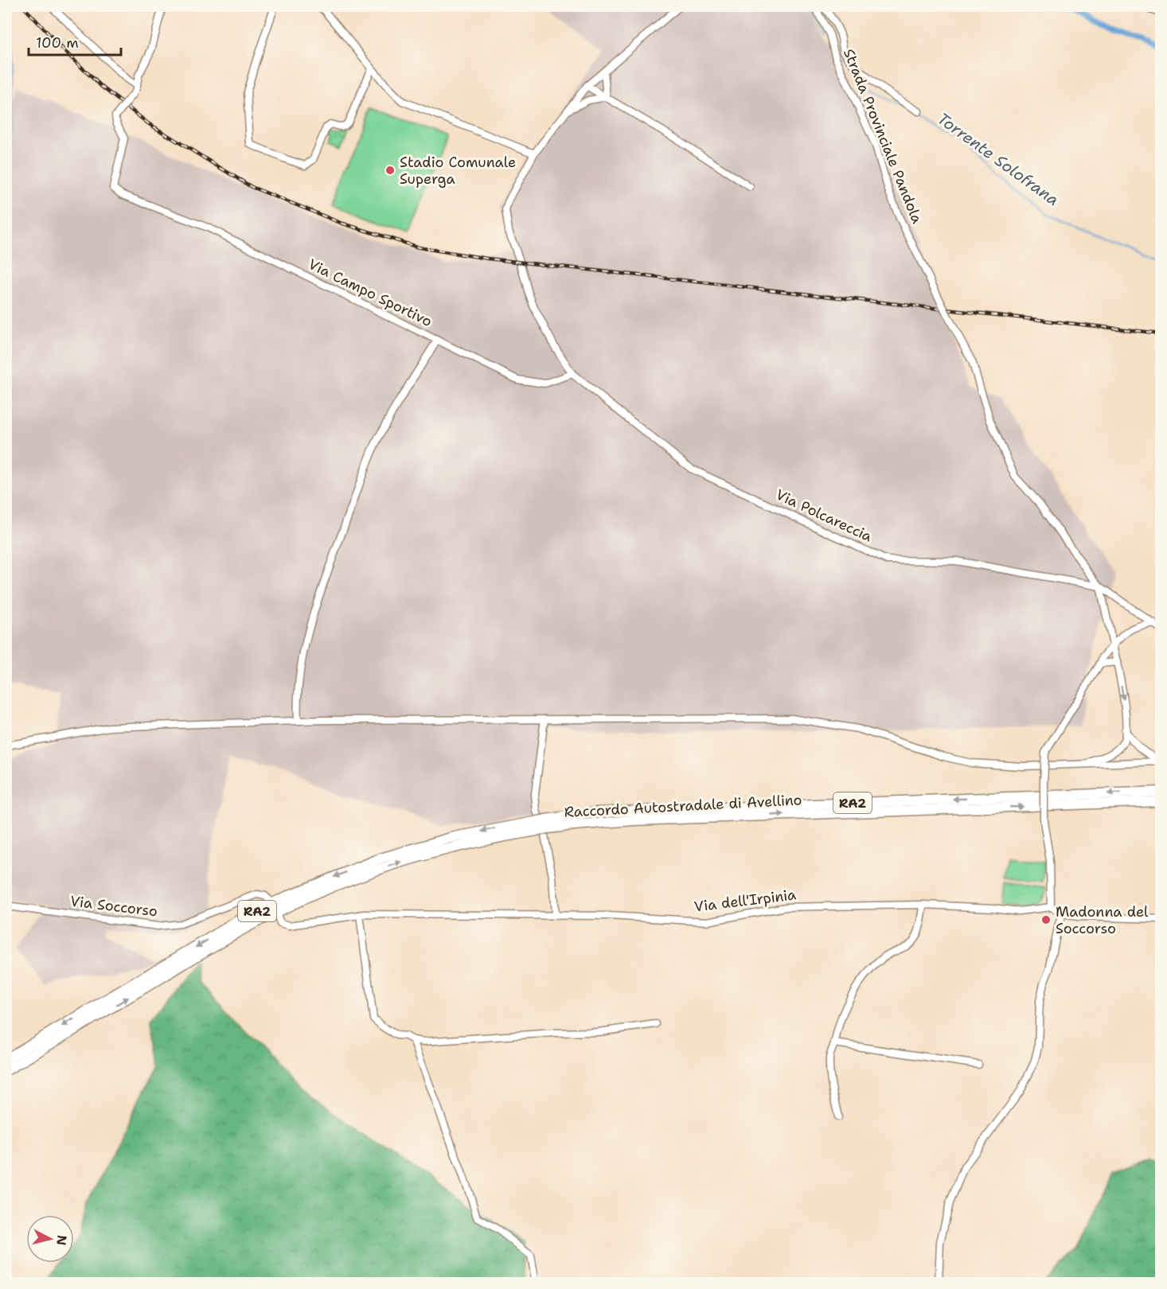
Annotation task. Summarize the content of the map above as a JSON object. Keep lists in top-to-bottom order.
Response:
{
  "streets": {
    "highway": ["RA2", "Raccordo Autostradale di Avellino"],
    "street": [
      "Strada Provinciale Pandola",
      "Via Campo Sportivo",
      "Via Polcareccia",
      "Via dell'Irpinia",
      "Via Soccorso"
    ]
  },
  "crossings": [
    ["Strada Provinciale Pandola", "Via Polcareccia"],
    ["Via Campo Sportivo", "Via Polcareccia"]
  ],
  "water": ["Torrente Solofrana"],
  "places": ["Stadio Comunale Superga", "Madonna del Soccorso"],
  "scale_bar": "100 m",
  "north": "right"
}
